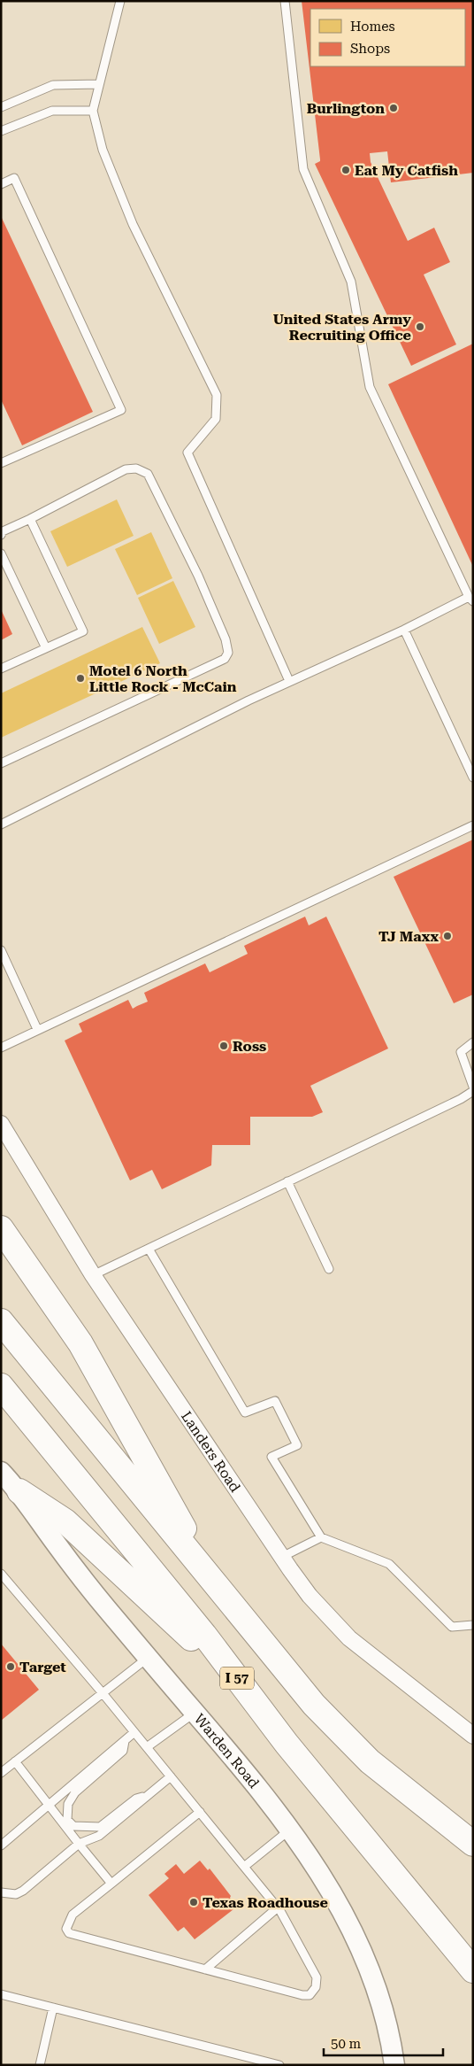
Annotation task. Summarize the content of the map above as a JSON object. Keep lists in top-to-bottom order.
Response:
{
  "streets": {
    "highway": ["I 57"],
    "street": ["Landers Road", "Warden Road"]
  },
  "places": [
    "Burlington",
    "Eat My Catfish",
    "United States Army Recruiting Office",
    "Motel 6 North Little Rock - McCain",
    "TJ Maxx",
    "Ross",
    "Target",
    "Texas Roadhouse"
  ],
  "legend": ["Homes", "Shops"],
  "scale_bar": "50 m"
}
